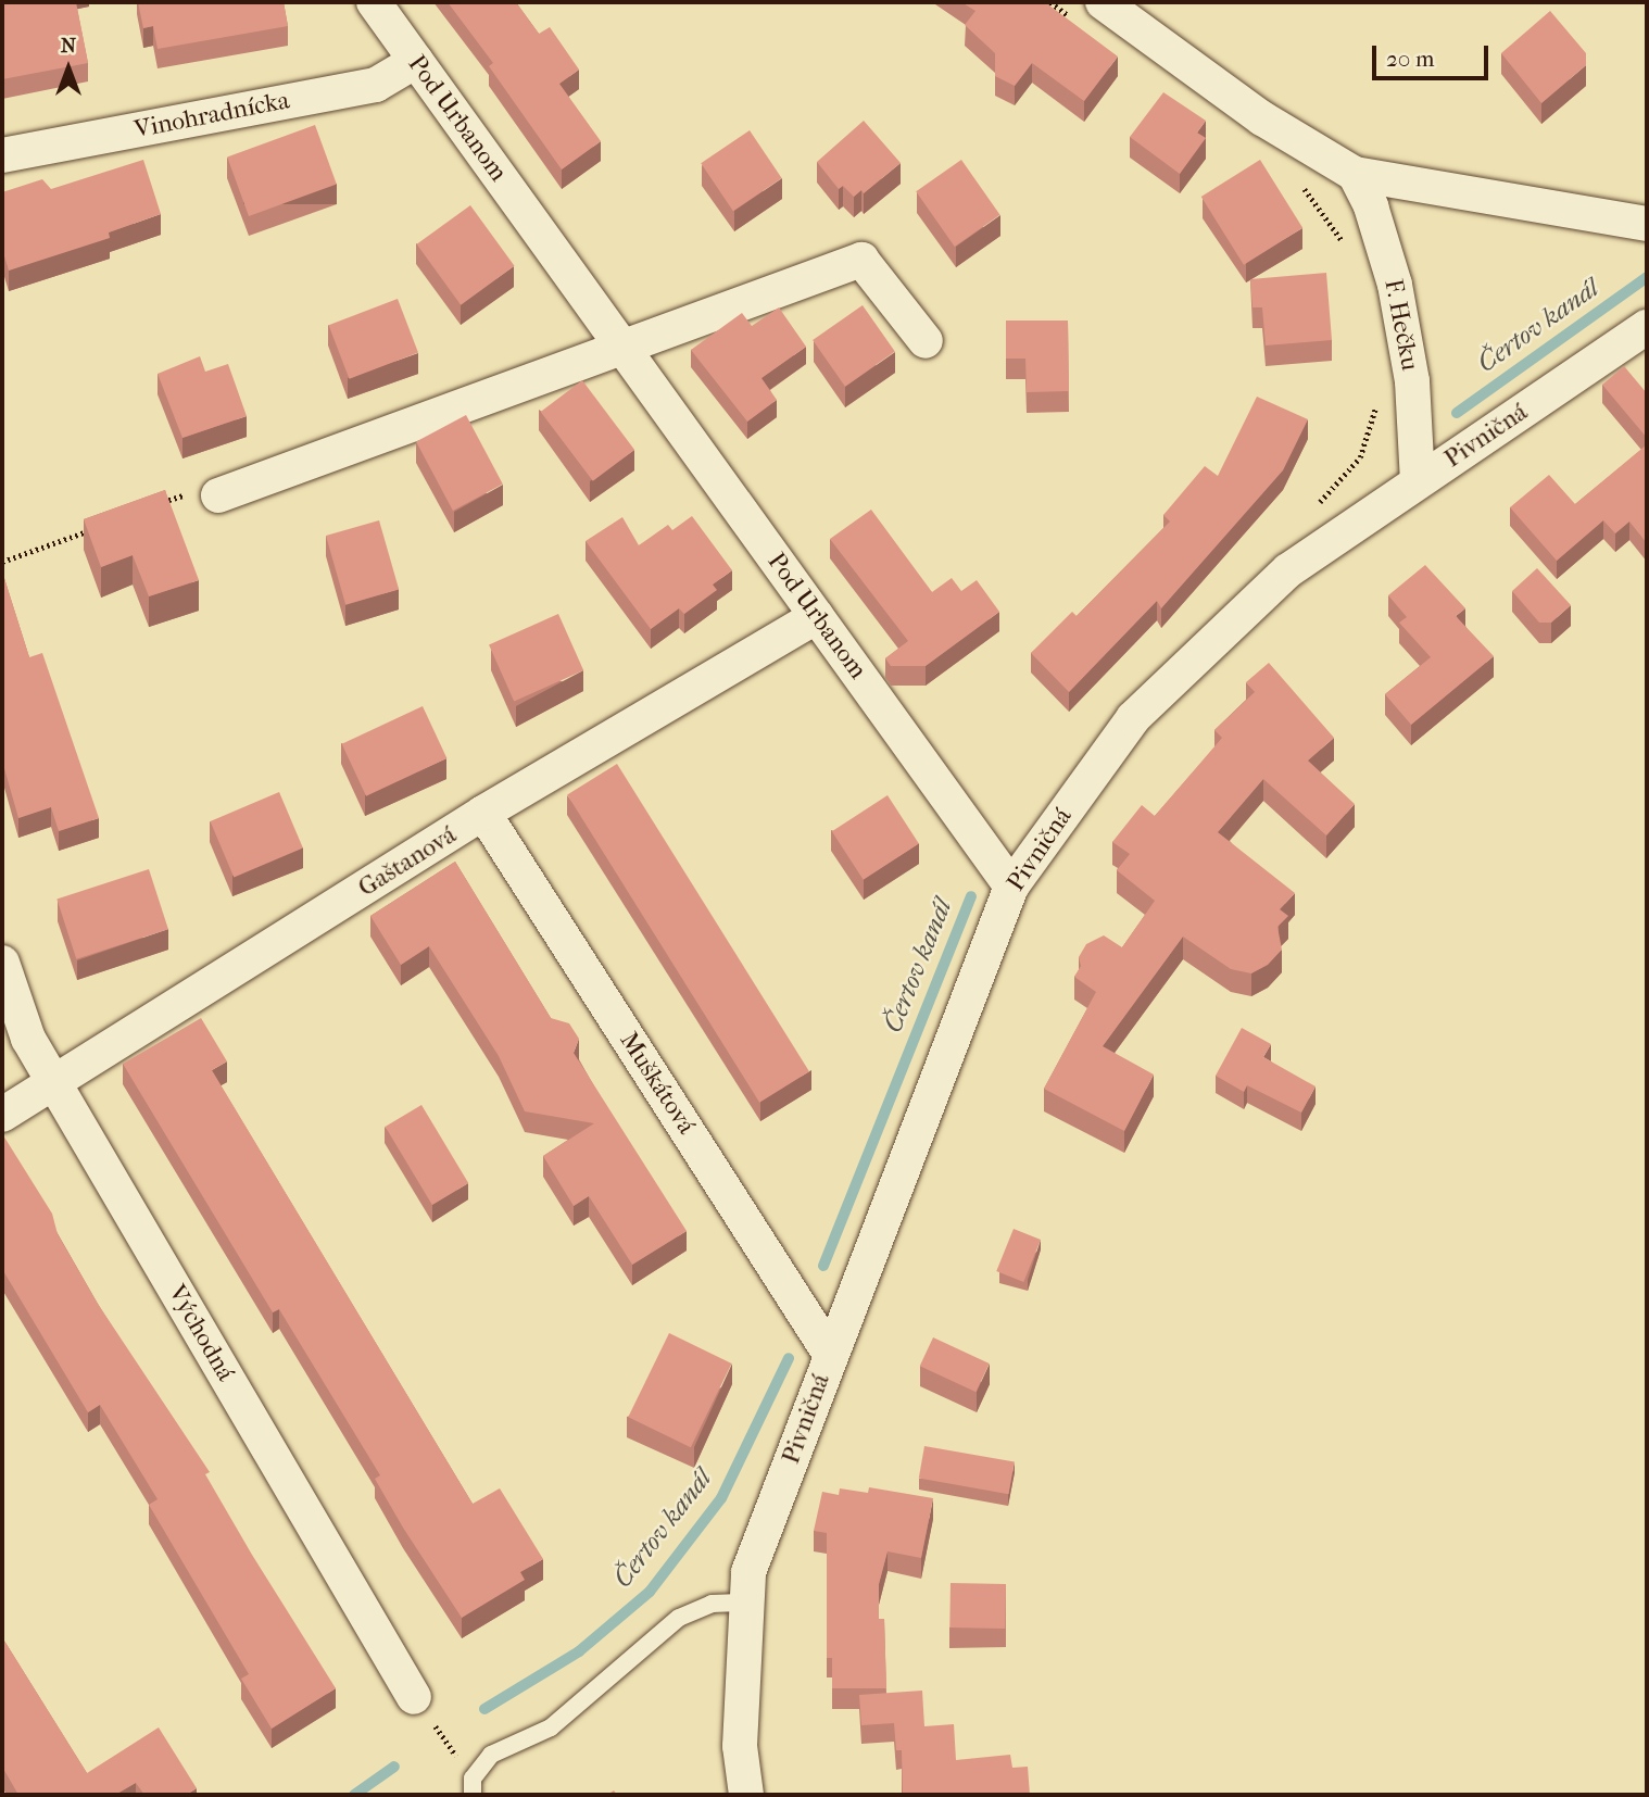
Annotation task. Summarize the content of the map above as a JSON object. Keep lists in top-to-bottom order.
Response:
{
  "streets": {
    "street": [
      "Vinohradnícka",
      "Pod Urbanom",
      "F. Hečku",
      "Pivničná",
      "Gaštanová",
      "Muškátová",
      "Východná"
    ]
  },
  "crossings": [
    ["Vinohradnícka", "Pod Urbanom"],
    ["Pod Urbanom", "Pivničná"],
    ["Pod Urbanom", "Gaštanová"],
    ["F. Hečku", "Pivničná"],
    ["Pivničná", "Muškátová"],
    ["Gaštanová", "Muškátová"],
    ["Gaštanová", "Východná"]
  ],
  "water": ["Čertov kanál"],
  "scale_bar": "20 m",
  "north": "top"
}
